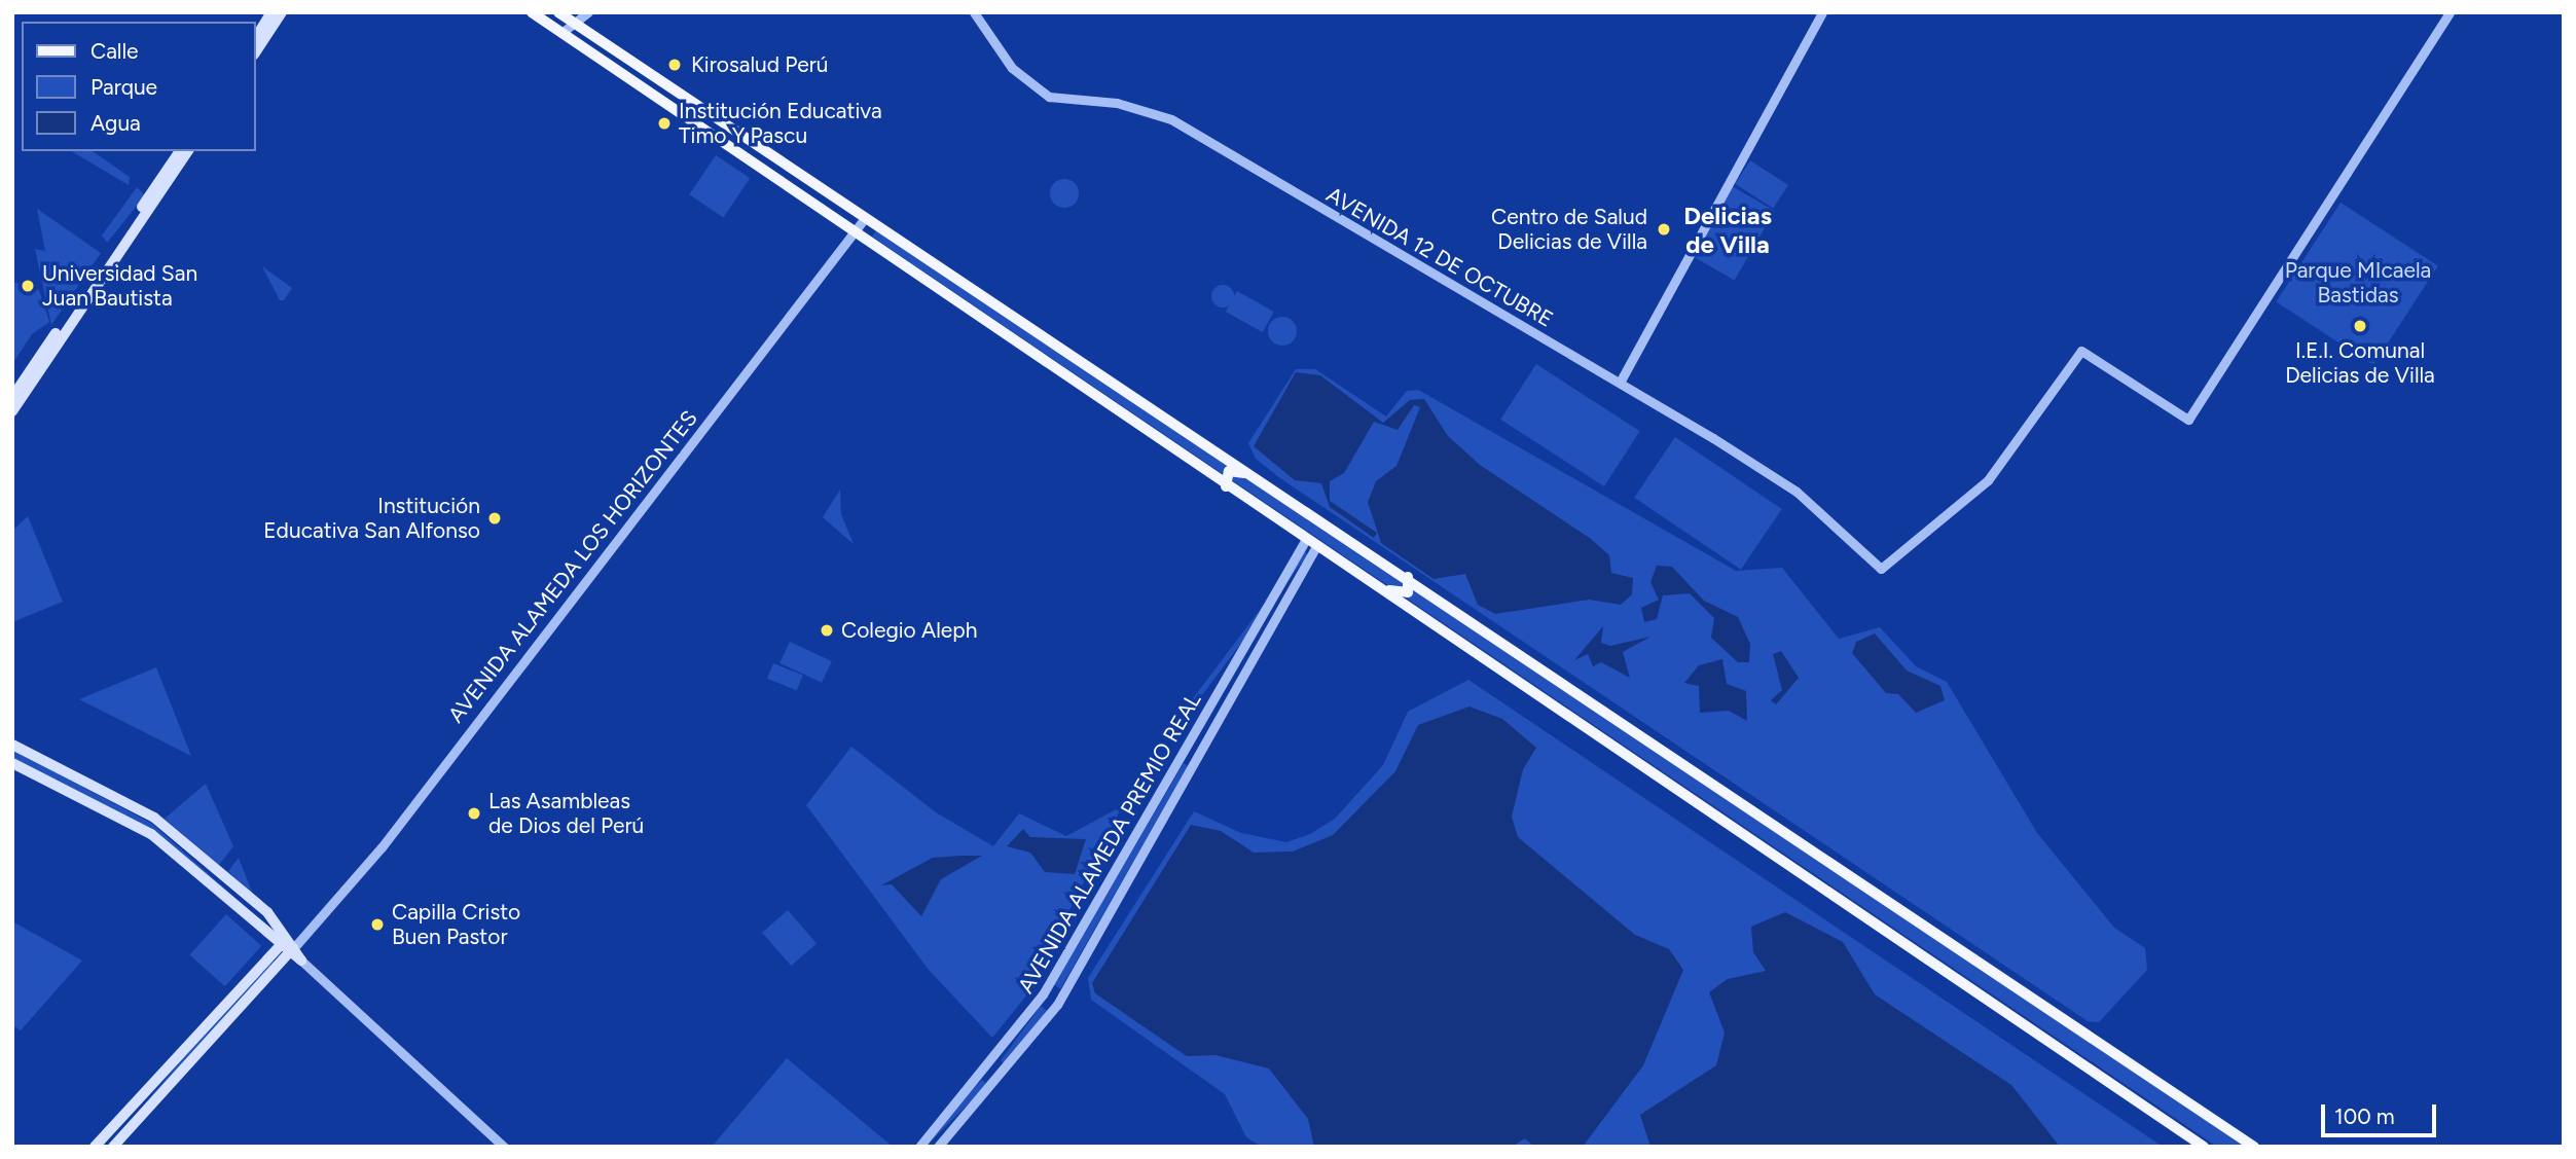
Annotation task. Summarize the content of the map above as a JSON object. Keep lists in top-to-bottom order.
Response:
{
  "streets": {
    "street": ["AVENIDA 12 DE OCTUBRE", "AVENIDA ALAMEDA LOS HORIZONTES", "AVENIDA ALAMEDA PREMIO REAL"]
  },
  "districts": ["Delicias de Villa"],
  "parks": ["Parque MIcaela Bastidas"],
  "places": [
    "Kirosalud Perú",
    "Institución Educativa Timo Y Pascu",
    "Centro de Salud Delicias de Villa",
    "Universidad San Juan Bautista",
    "I.E.I. Comunal Delicias de Villa",
    "Institución Educativa San Alfonso",
    "Colegio Aleph",
    "Las Asambleas de Dios del Perú",
    "Capilla Cristo Buen Pastor"
  ],
  "legend": ["Calle", "Parque", "Agua"],
  "scale_bar": "100 m"
}
